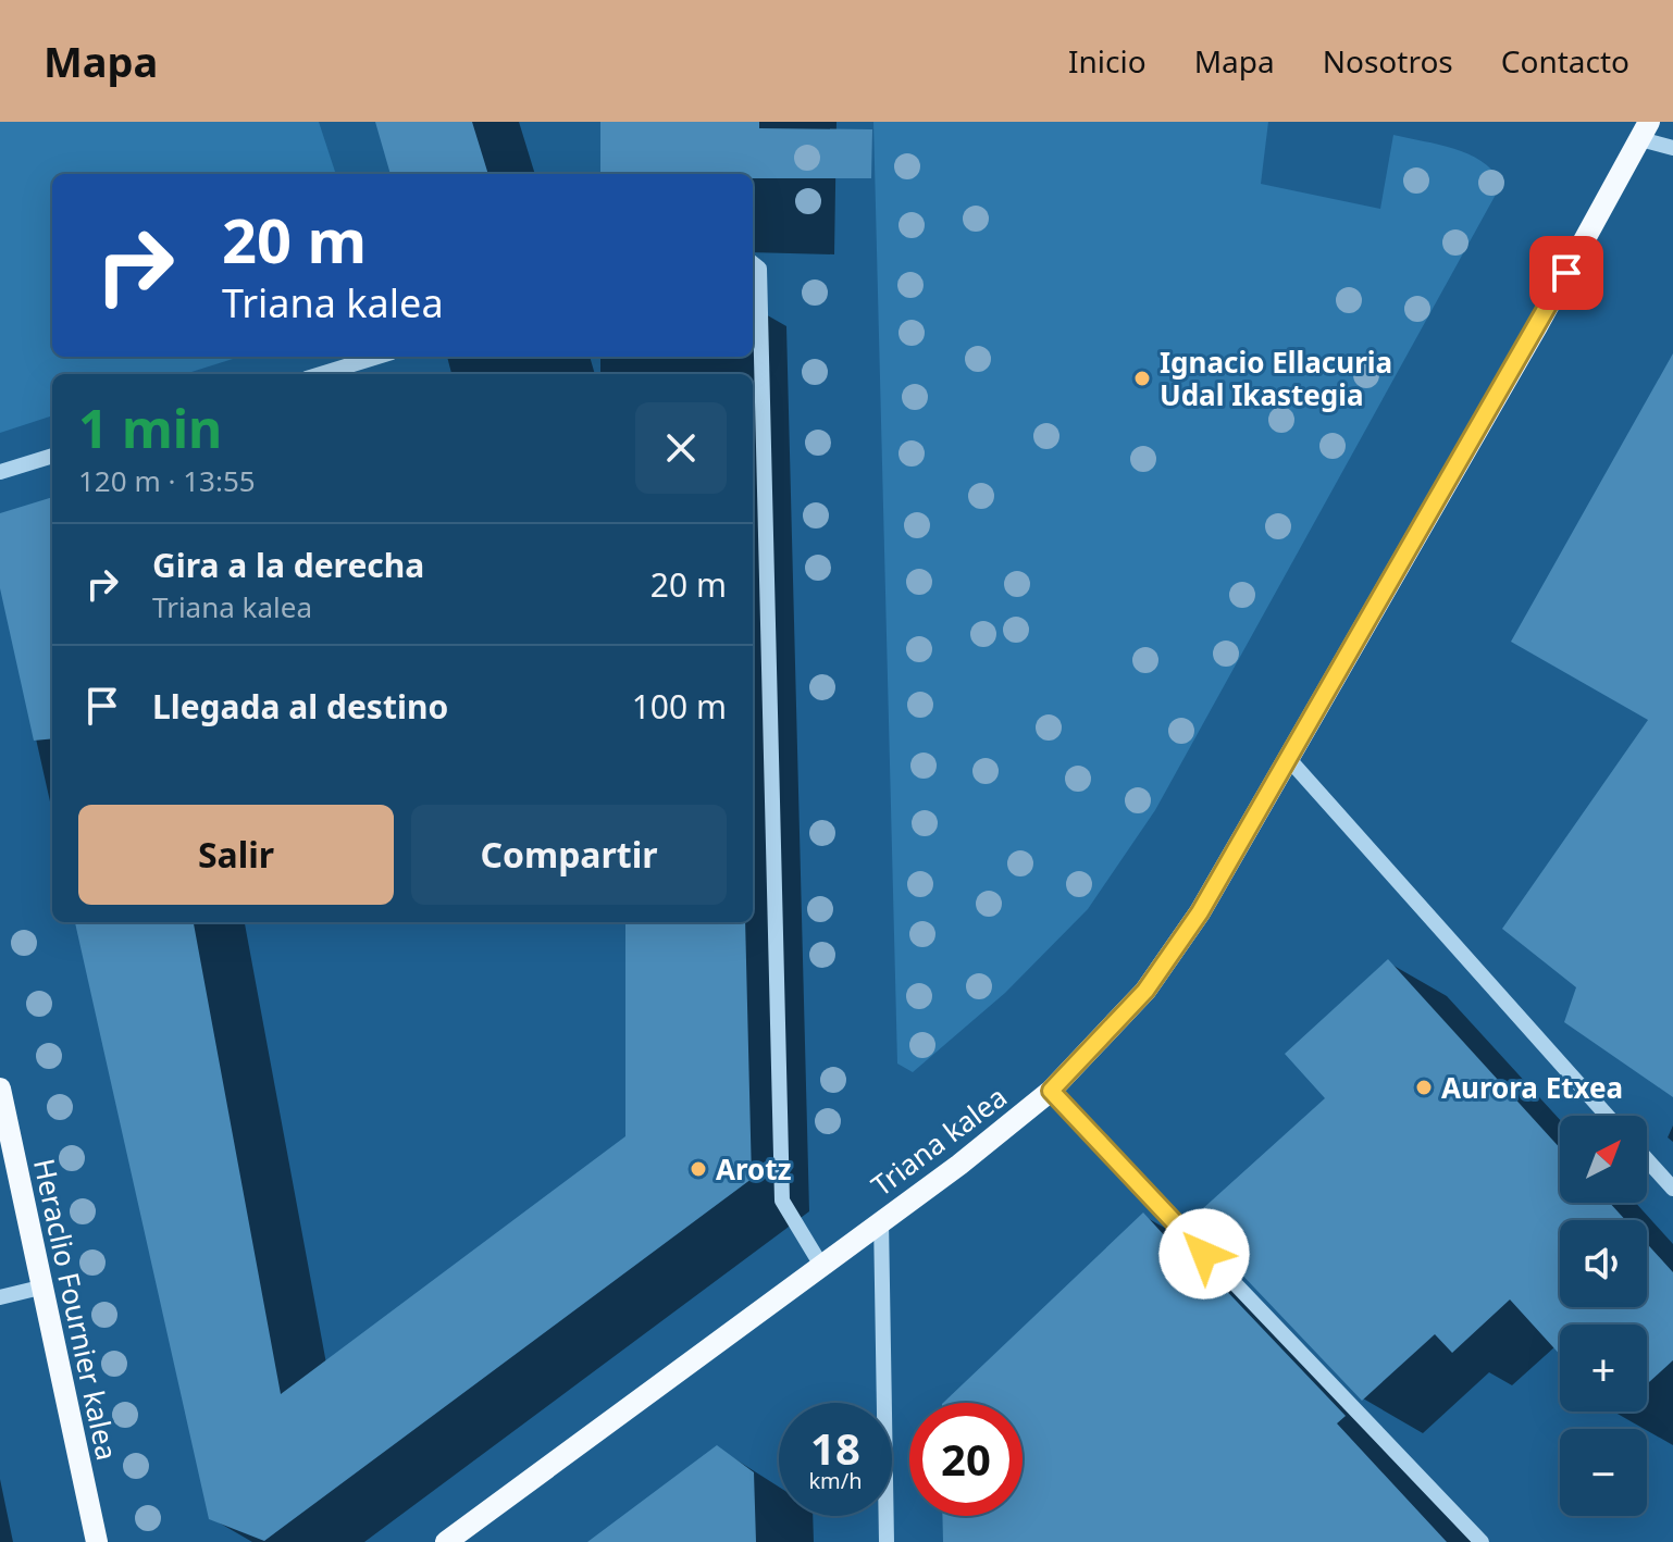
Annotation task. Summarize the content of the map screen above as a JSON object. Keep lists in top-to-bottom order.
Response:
{
  "streets": {
    "main road": ["Triana kalea", "Heraclio Fournier kalea"]
  },
  "places": ["Ignacio Ellacuria Udal Ikastegia", "Aurora Etxea", "Arotz"],
  "north": "top right",
  "page": {
    "header": "Mapa",
    "nav": [
      "Inicio",
      "Mapa",
      "Nosotros",
      "Contacto"
    ],
    "turn": ["20 m", "Triana kalea"],
    "heading": ["1 min", "120 m · 13:55"],
    "list": [
      {
        "name": "Gira a la derecha",
        "note": "Triana kalea",
        "value": "20 m"
      },
      {
        "name": "Llegada al destino",
        "value": "100 m"
      }
    ],
    "buttons": ["Salir", "Compartir"],
    "map_buttons": ["+", "−"],
    "speed": "18 km/h",
    "limit": "20"
  }
}
